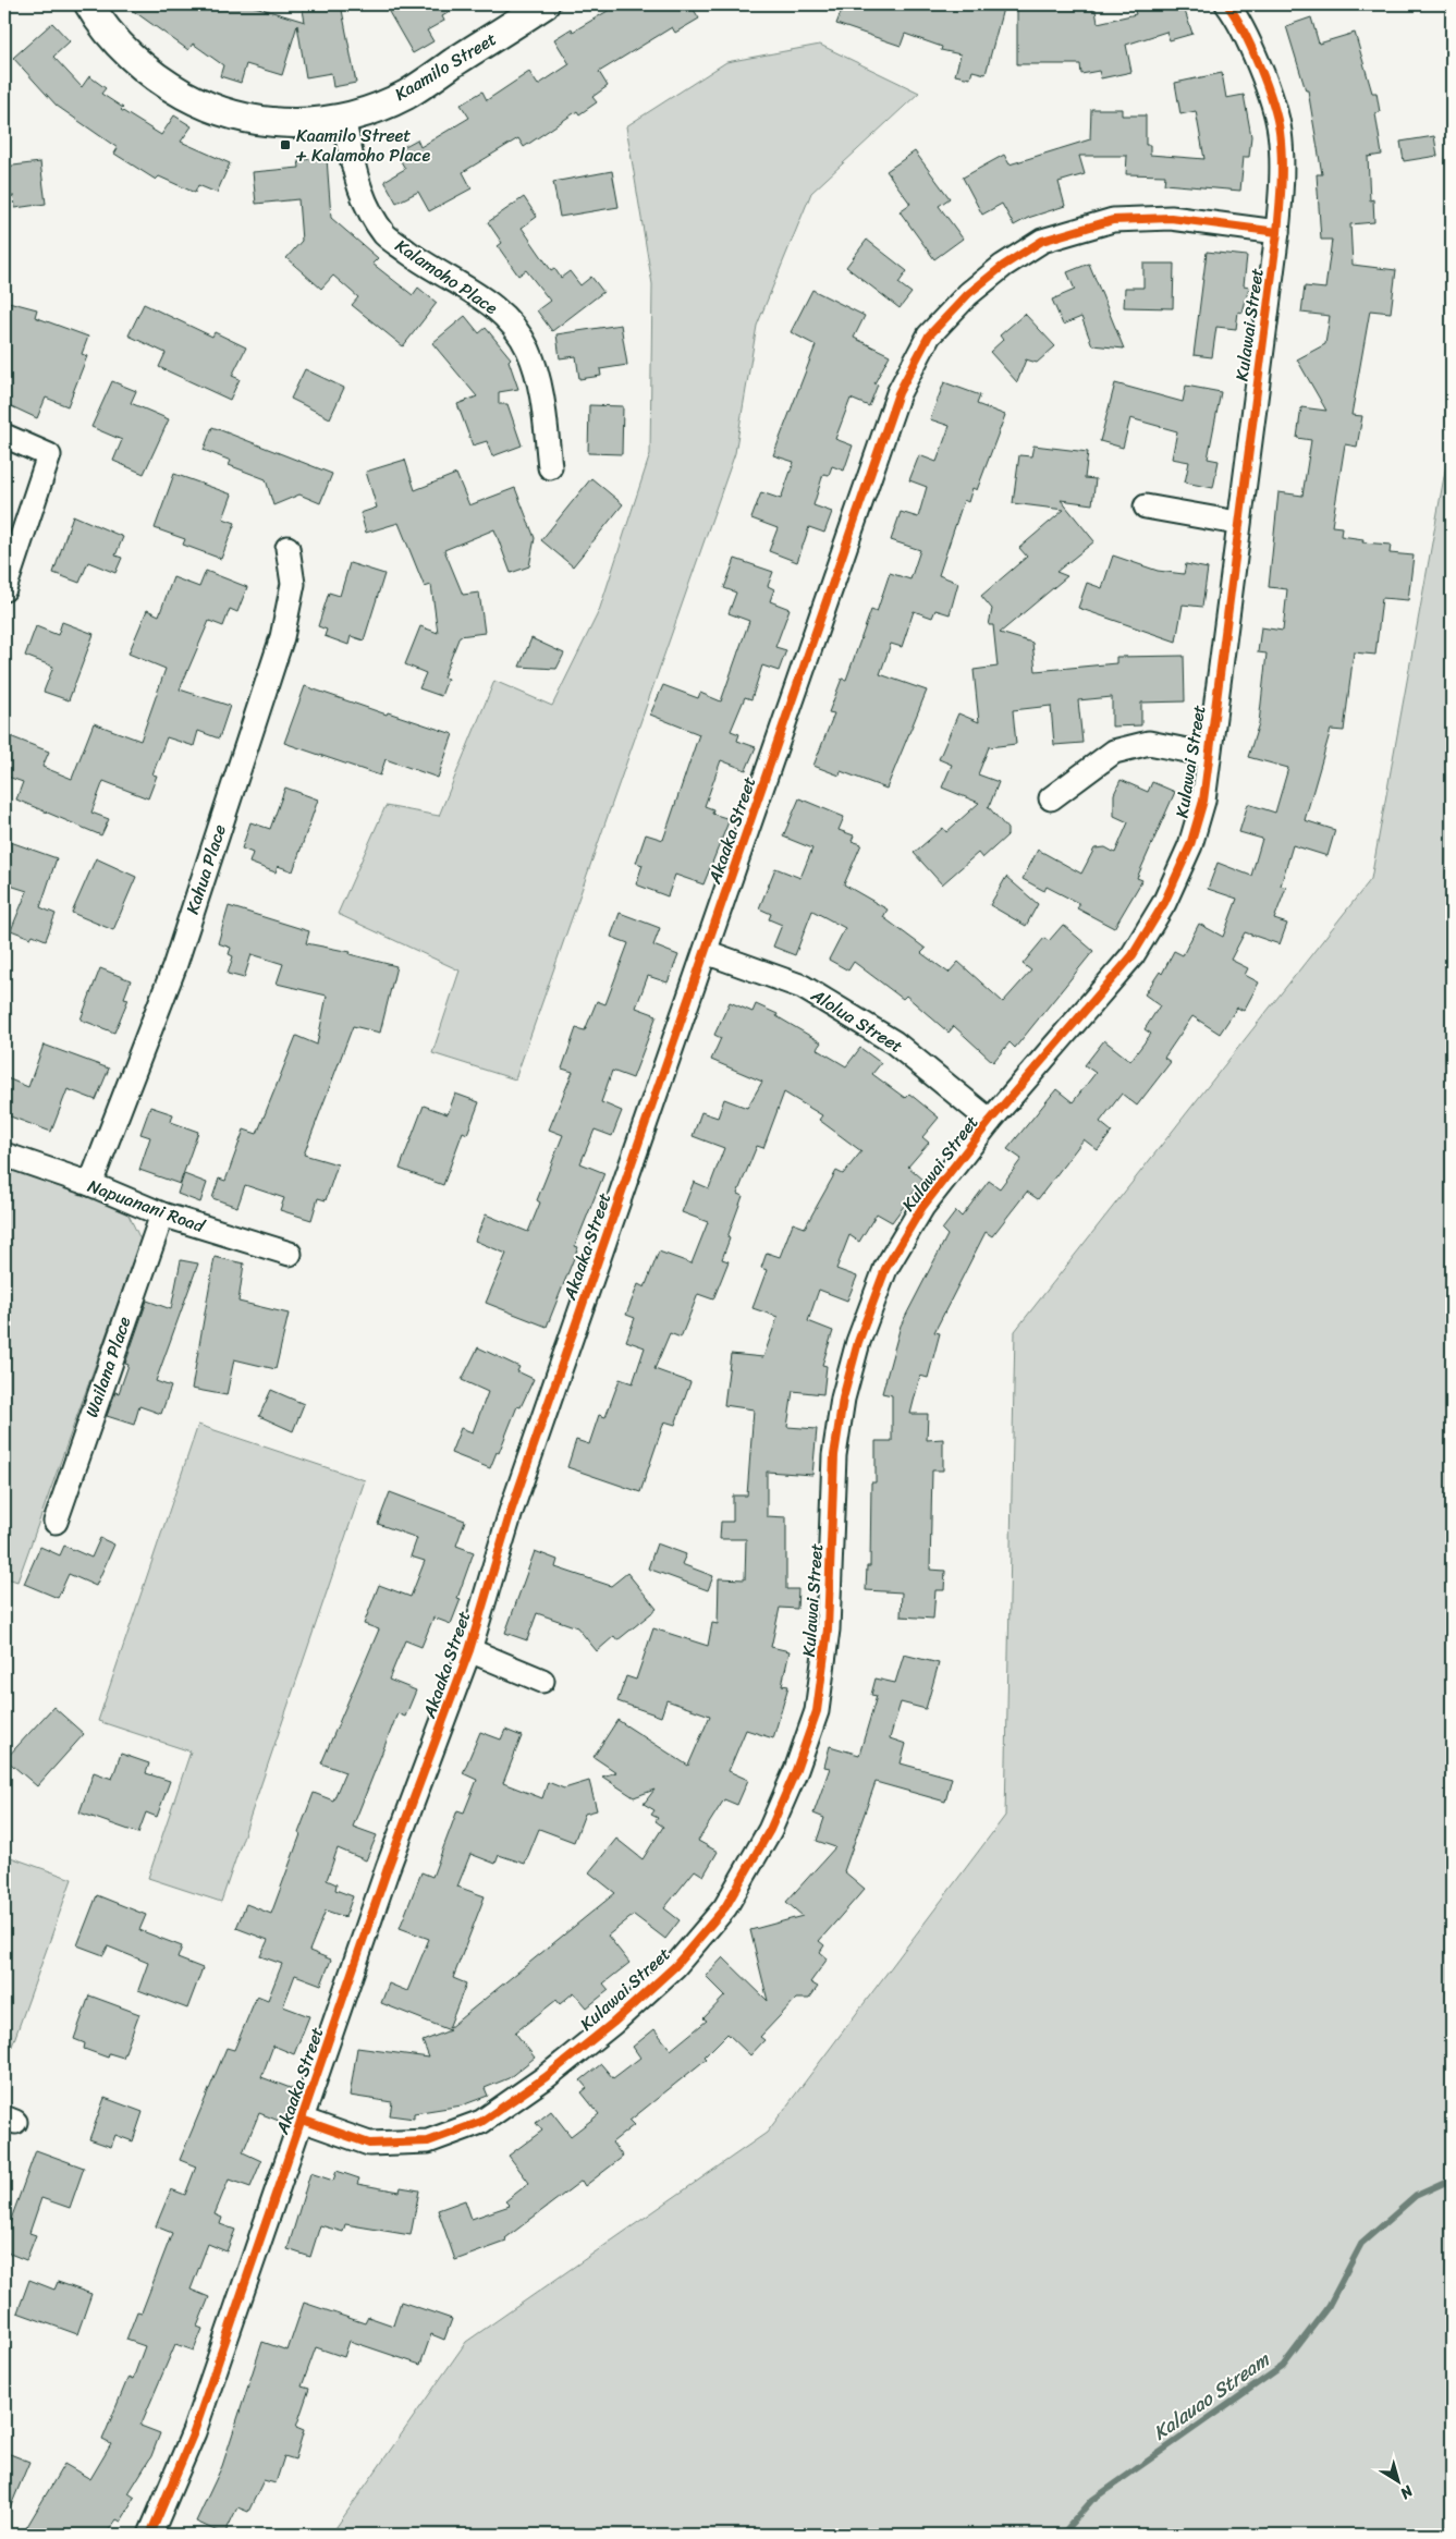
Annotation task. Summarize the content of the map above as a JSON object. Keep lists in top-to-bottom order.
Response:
{
  "streets": {
    "street": [
      "Kaamilo Street",
      "Kalamoho Place",
      "Kulawai Street",
      "Akaaka Street",
      "Kahua Place",
      "Alolua Street",
      "Napuanani Road",
      "Wailana Place"
    ]
  },
  "crossings": [
    ["Kaamilo Street", "Kalamoho Place"],
    ["Kulawai Street", "Akaaka Street"],
    ["Kulawai Street", "Alolua Street"],
    ["Akaaka Street", "Alolua Street"],
    ["Kahua Place", "Napuanani Road"],
    ["Napuanani Road", "Wailana Place"]
  ],
  "water": ["Kalauao Stream"],
  "places": {
    "transit": ["Kaamilo Street + Kalamoho Place"]
  },
  "north": "bottom right"
}
